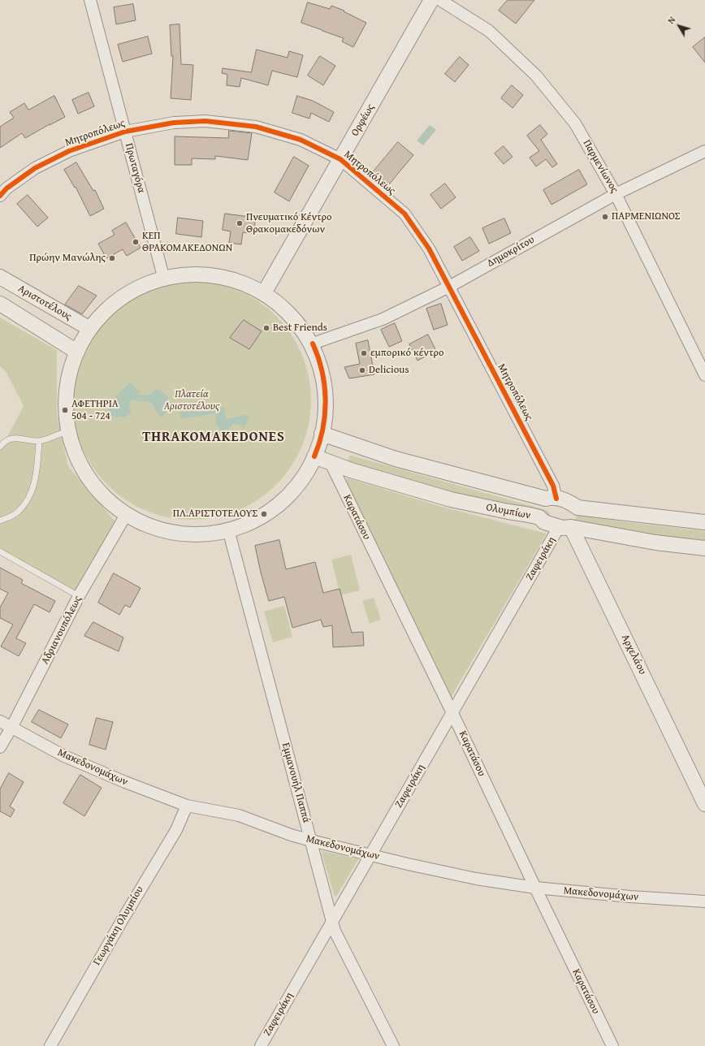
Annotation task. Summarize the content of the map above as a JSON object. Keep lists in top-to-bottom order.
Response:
{
  "streets": {
    "street": [
      "Ορφέως",
      "Μητροπόλεως",
      "Παρμενίωνος",
      "Πρωταγόρα",
      "Δημοκρίτου",
      "Αριστοτέλους",
      "Ολυμπίων",
      "Καρατάσου",
      "Ζαφειράκη",
      "Αδριανουπόλεως",
      "Αρχελάου",
      "Μακεδονομάχων",
      "Εμμανουήλ Παππά",
      "Γεωργάκη Ολυμπίου"
    ]
  },
  "crossings": [
    ["Ορφέως", "Μητροπόλεως"],
    ["Μητροπόλεως", "Πρωταγόρα"],
    ["Μητροπόλεως", "Δημοκρίτου"],
    ["Μητροπόλεως", "Ολυμπίων"],
    ["Μητροπόλεως", "Ζαφειράκη"],
    ["Μητροπόλεως", "Αρχελάου"],
    ["Παρμενίωνος", "Δημοκρίτου"],
    ["Ολυμπίων", "Καρατάσου"],
    ["Ολυμπίων", "Ζαφειράκη"],
    ["Ολυμπίων", "Αρχελάου"],
    ["Καρατάσου", "Ζαφειράκη"],
    ["Καρατάσου", "Μακεδονομάχων"],
    ["Ζαφειράκη", "Αρχελάου"],
    ["Ζαφειράκη", "Μακεδονομάχων"],
    ["Ζαφειράκη", "Εμμανουήλ Παππά"],
    ["Αδριανουπόλεως", "Μακεδονομάχων"],
    ["Μακεδονομάχων", "Εμμανουήλ Παππά"],
    ["Μακεδονομάχων", "Γεωργάκη Ολυμπίου"]
  ],
  "districts": ["THRAKOMAKEDONES"],
  "parks": ["Πλατεία Αριστοτέλους"],
  "places": [
    "ΠΑΡΜΕΝΙΩΝΟΣ",
    "Πνευματικό Κέντρο Θρακομακεδόνων",
    "ΚΕΠ ΘΡΑΚΟΜΑΚΕΔΟΝΩΝ",
    "Πρώην Μανώλης",
    "Best Friends",
    "εμπορικό κέντρο",
    "Delicious",
    "ΑΦΕΤΗΡΙΑ 504 - 724",
    "ΠΛ.ΑΡΙΣΤΟΤΕΛΟΥΣ"
  ],
  "north": "top left"
}
